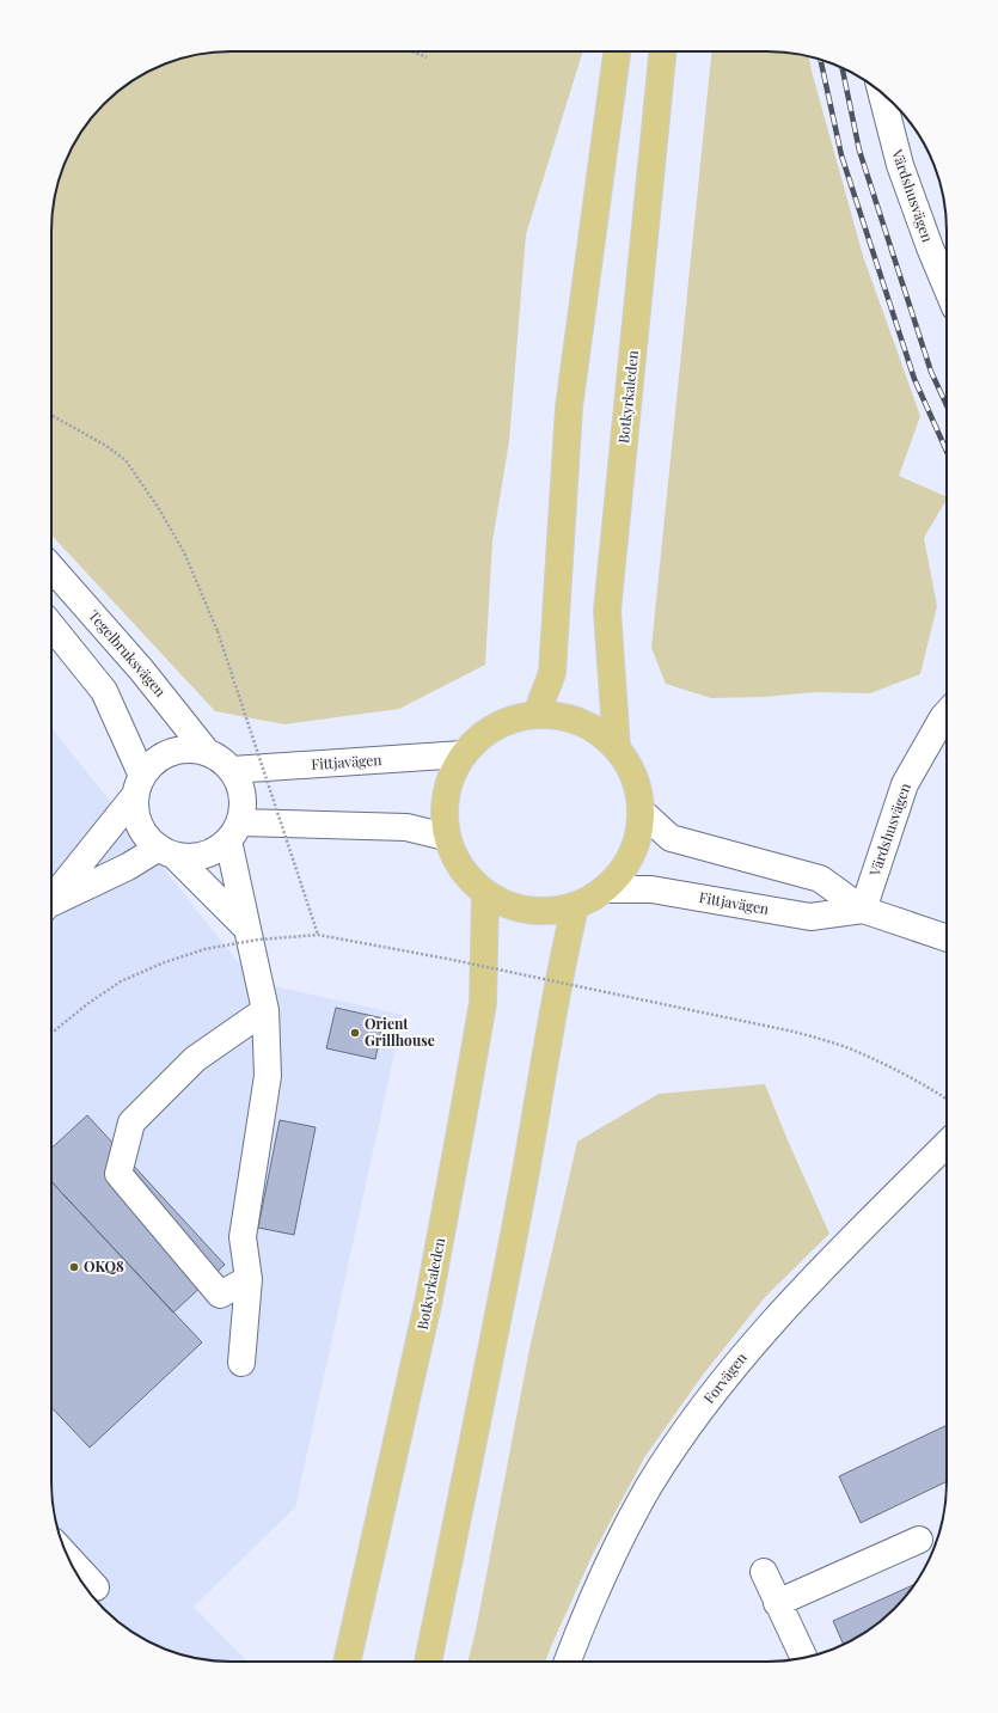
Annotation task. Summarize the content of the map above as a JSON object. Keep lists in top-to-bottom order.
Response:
{
  "streets": {
    "main road": ["Botkyrkaleden"],
    "street": [
      "Värdshusvägen",
      "Tegelbruksvägen",
      "Fittjavägen",
      "Forvägen"
    ]
  },
  "crossings": [
    ["Värdshusvägen", "Fittjavägen"],
    ["Botkyrkaleden", "Fittjavägen"],
    ["Tegelbruksvägen", "Fittjavägen"]
  ],
  "places": ["Orient Grillhouse", "OKQ8"]
}
